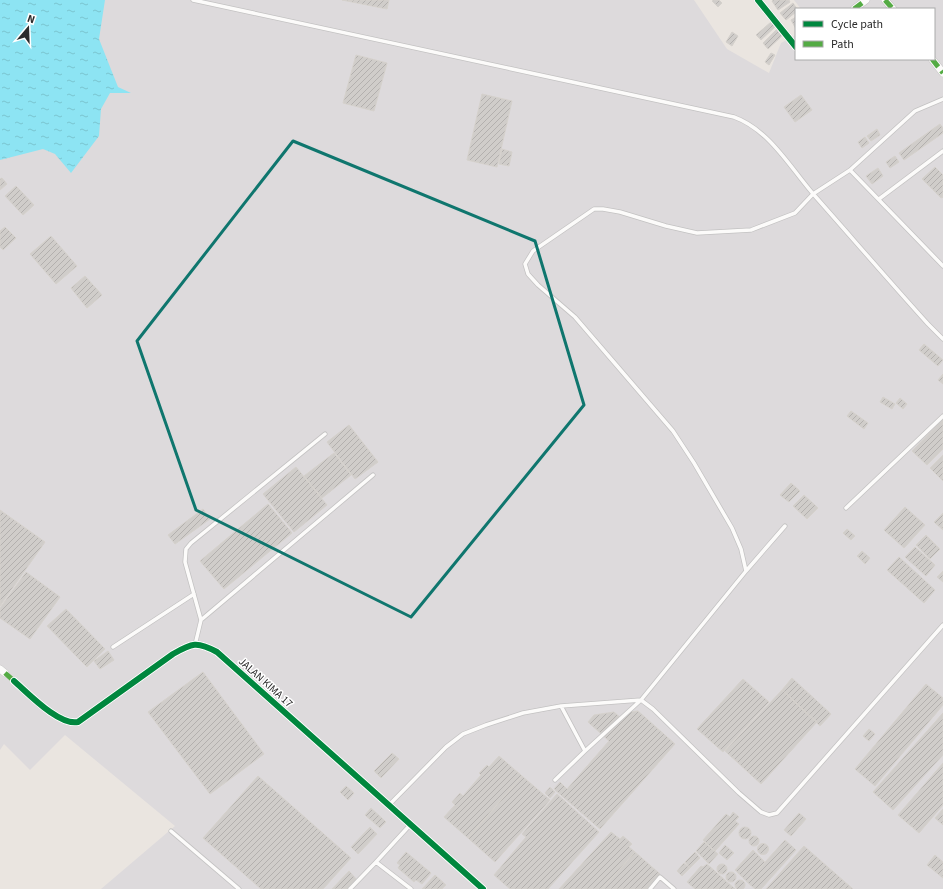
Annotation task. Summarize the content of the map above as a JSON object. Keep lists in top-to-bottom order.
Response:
{
  "streets": {
    "street": ["JALAN KIMA 17"]
  },
  "legend": ["Cycle path", "Path"],
  "north": "top"
}
